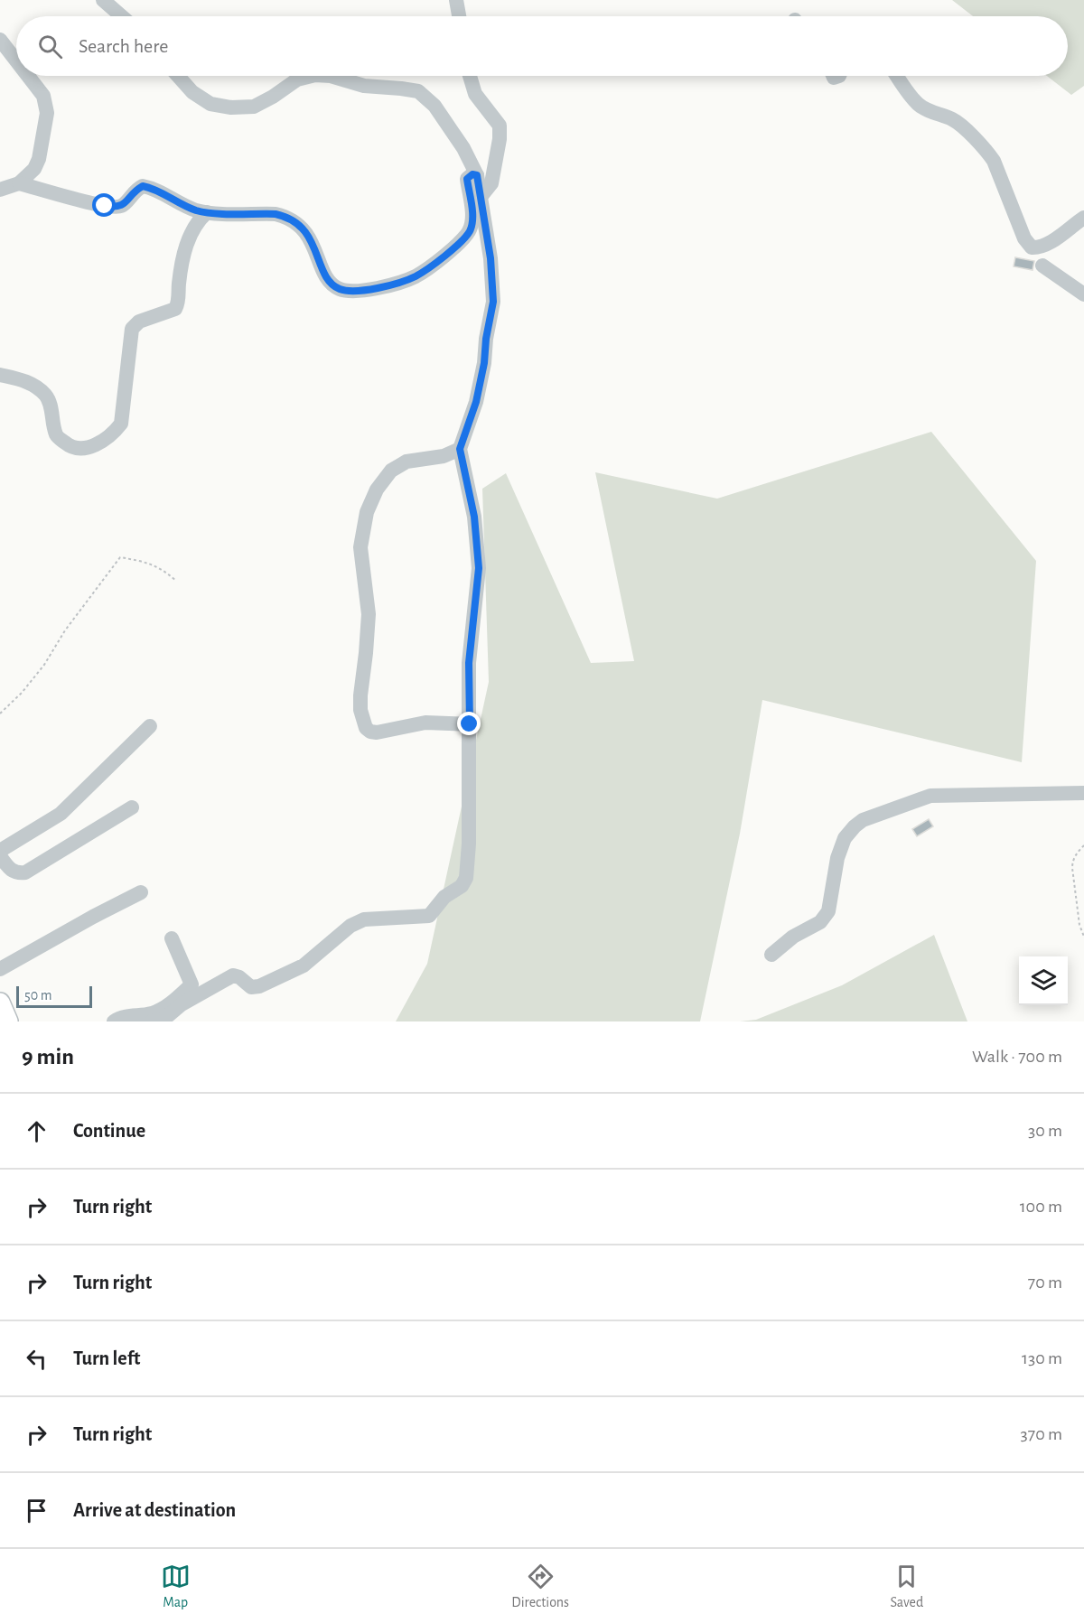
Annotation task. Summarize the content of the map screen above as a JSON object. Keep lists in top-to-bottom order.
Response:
{
  "scale_bar": "50 m",
  "page": {
    "search": "Search here",
    "scale": "50 m",
    "heading": ["9 min", "Walk · 700 m"],
    "list": [
      ["Continue", "30 m"],
      ["Turn right", "100 m"],
      ["Turn right", "70 m"],
      ["Turn left", "130 m"],
      ["Turn right", "370 m"],
      "Arrive at destination"
    ],
    "nav": ["Map", "Directions", "Saved"]
  }
}
